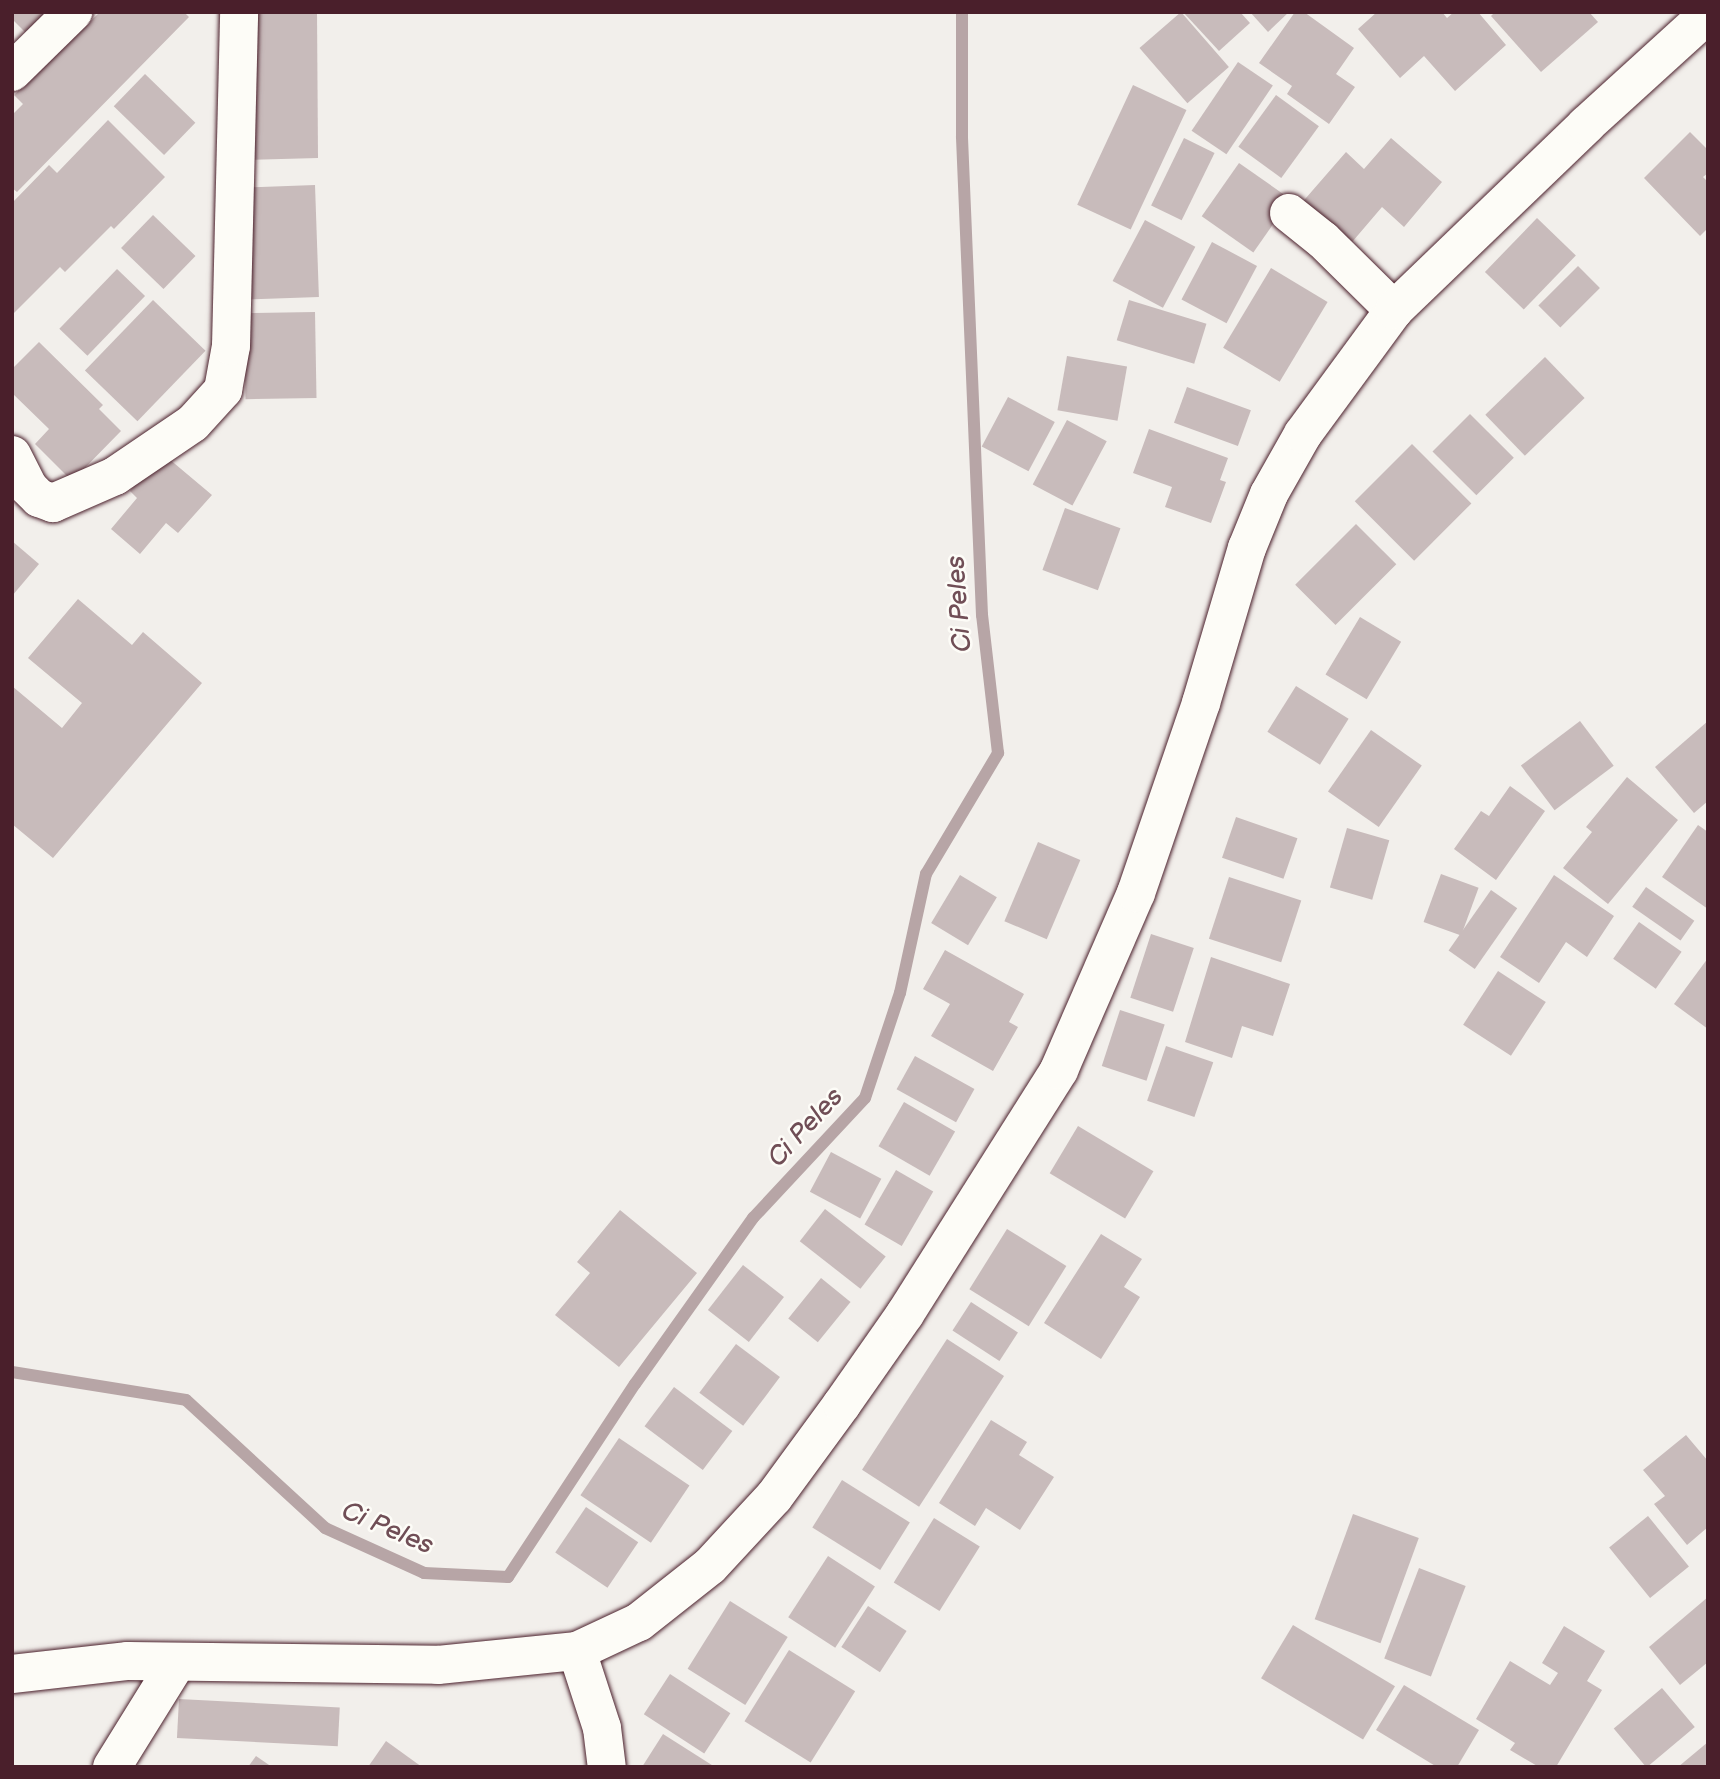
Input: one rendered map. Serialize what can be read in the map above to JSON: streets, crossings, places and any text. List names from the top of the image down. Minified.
{"water":["Ci Peles"]}
